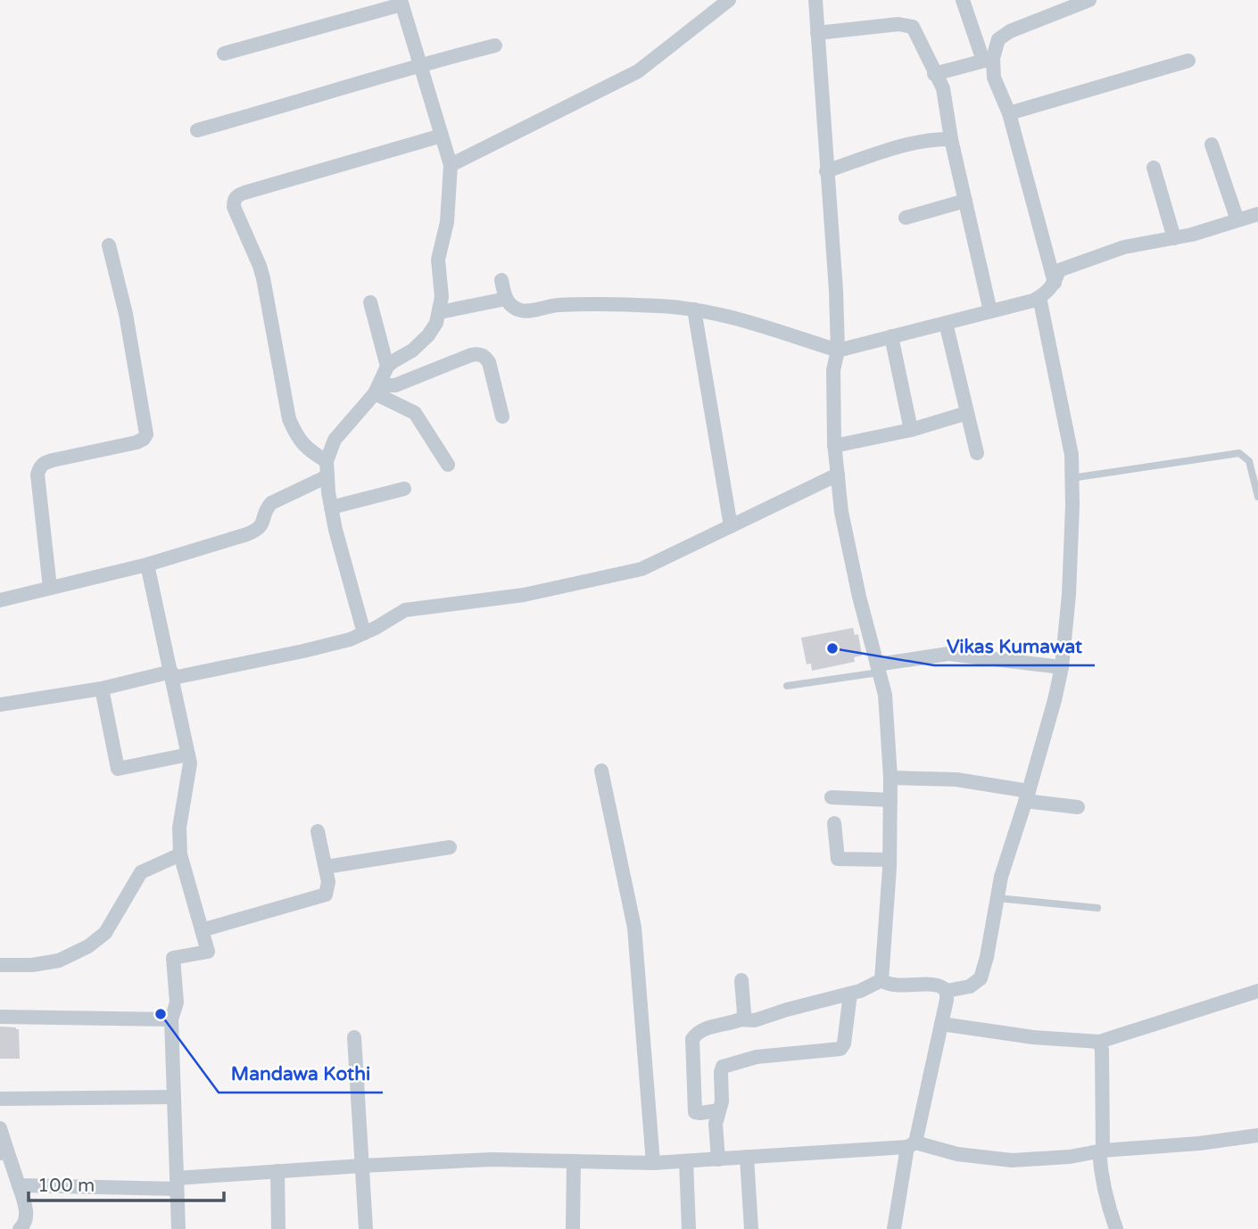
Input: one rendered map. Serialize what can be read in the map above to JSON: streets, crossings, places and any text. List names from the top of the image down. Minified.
{"places":["Vikas Kumawat","Mandawa Kothi"],"scale_bar":"100 m"}
